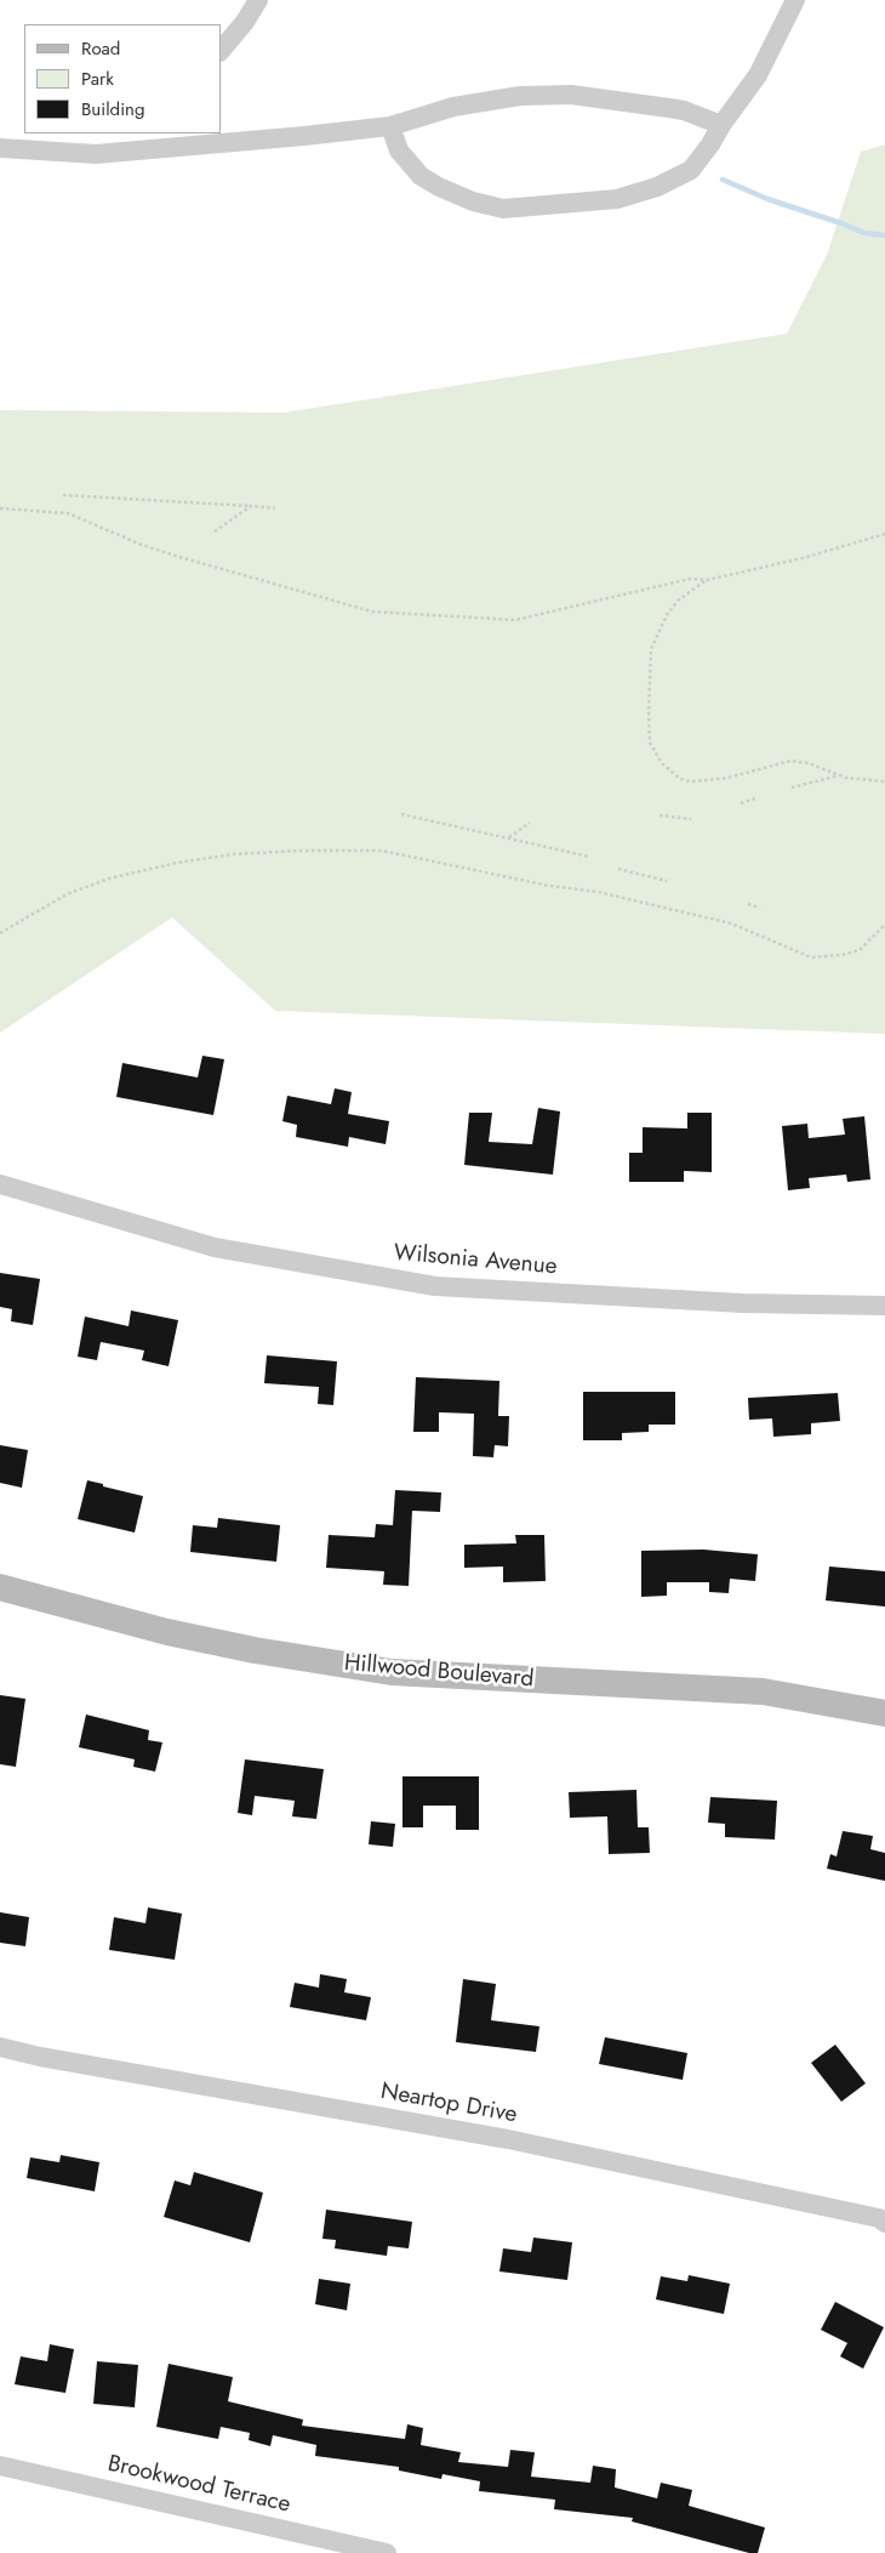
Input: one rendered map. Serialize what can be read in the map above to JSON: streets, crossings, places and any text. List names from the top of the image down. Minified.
{"streets":{"street":["Wilsonia Avenue","Hillwood Boulevard","Neartop Drive","Brookwood Terrace"]},"legend":["Road","Park","Building"]}
